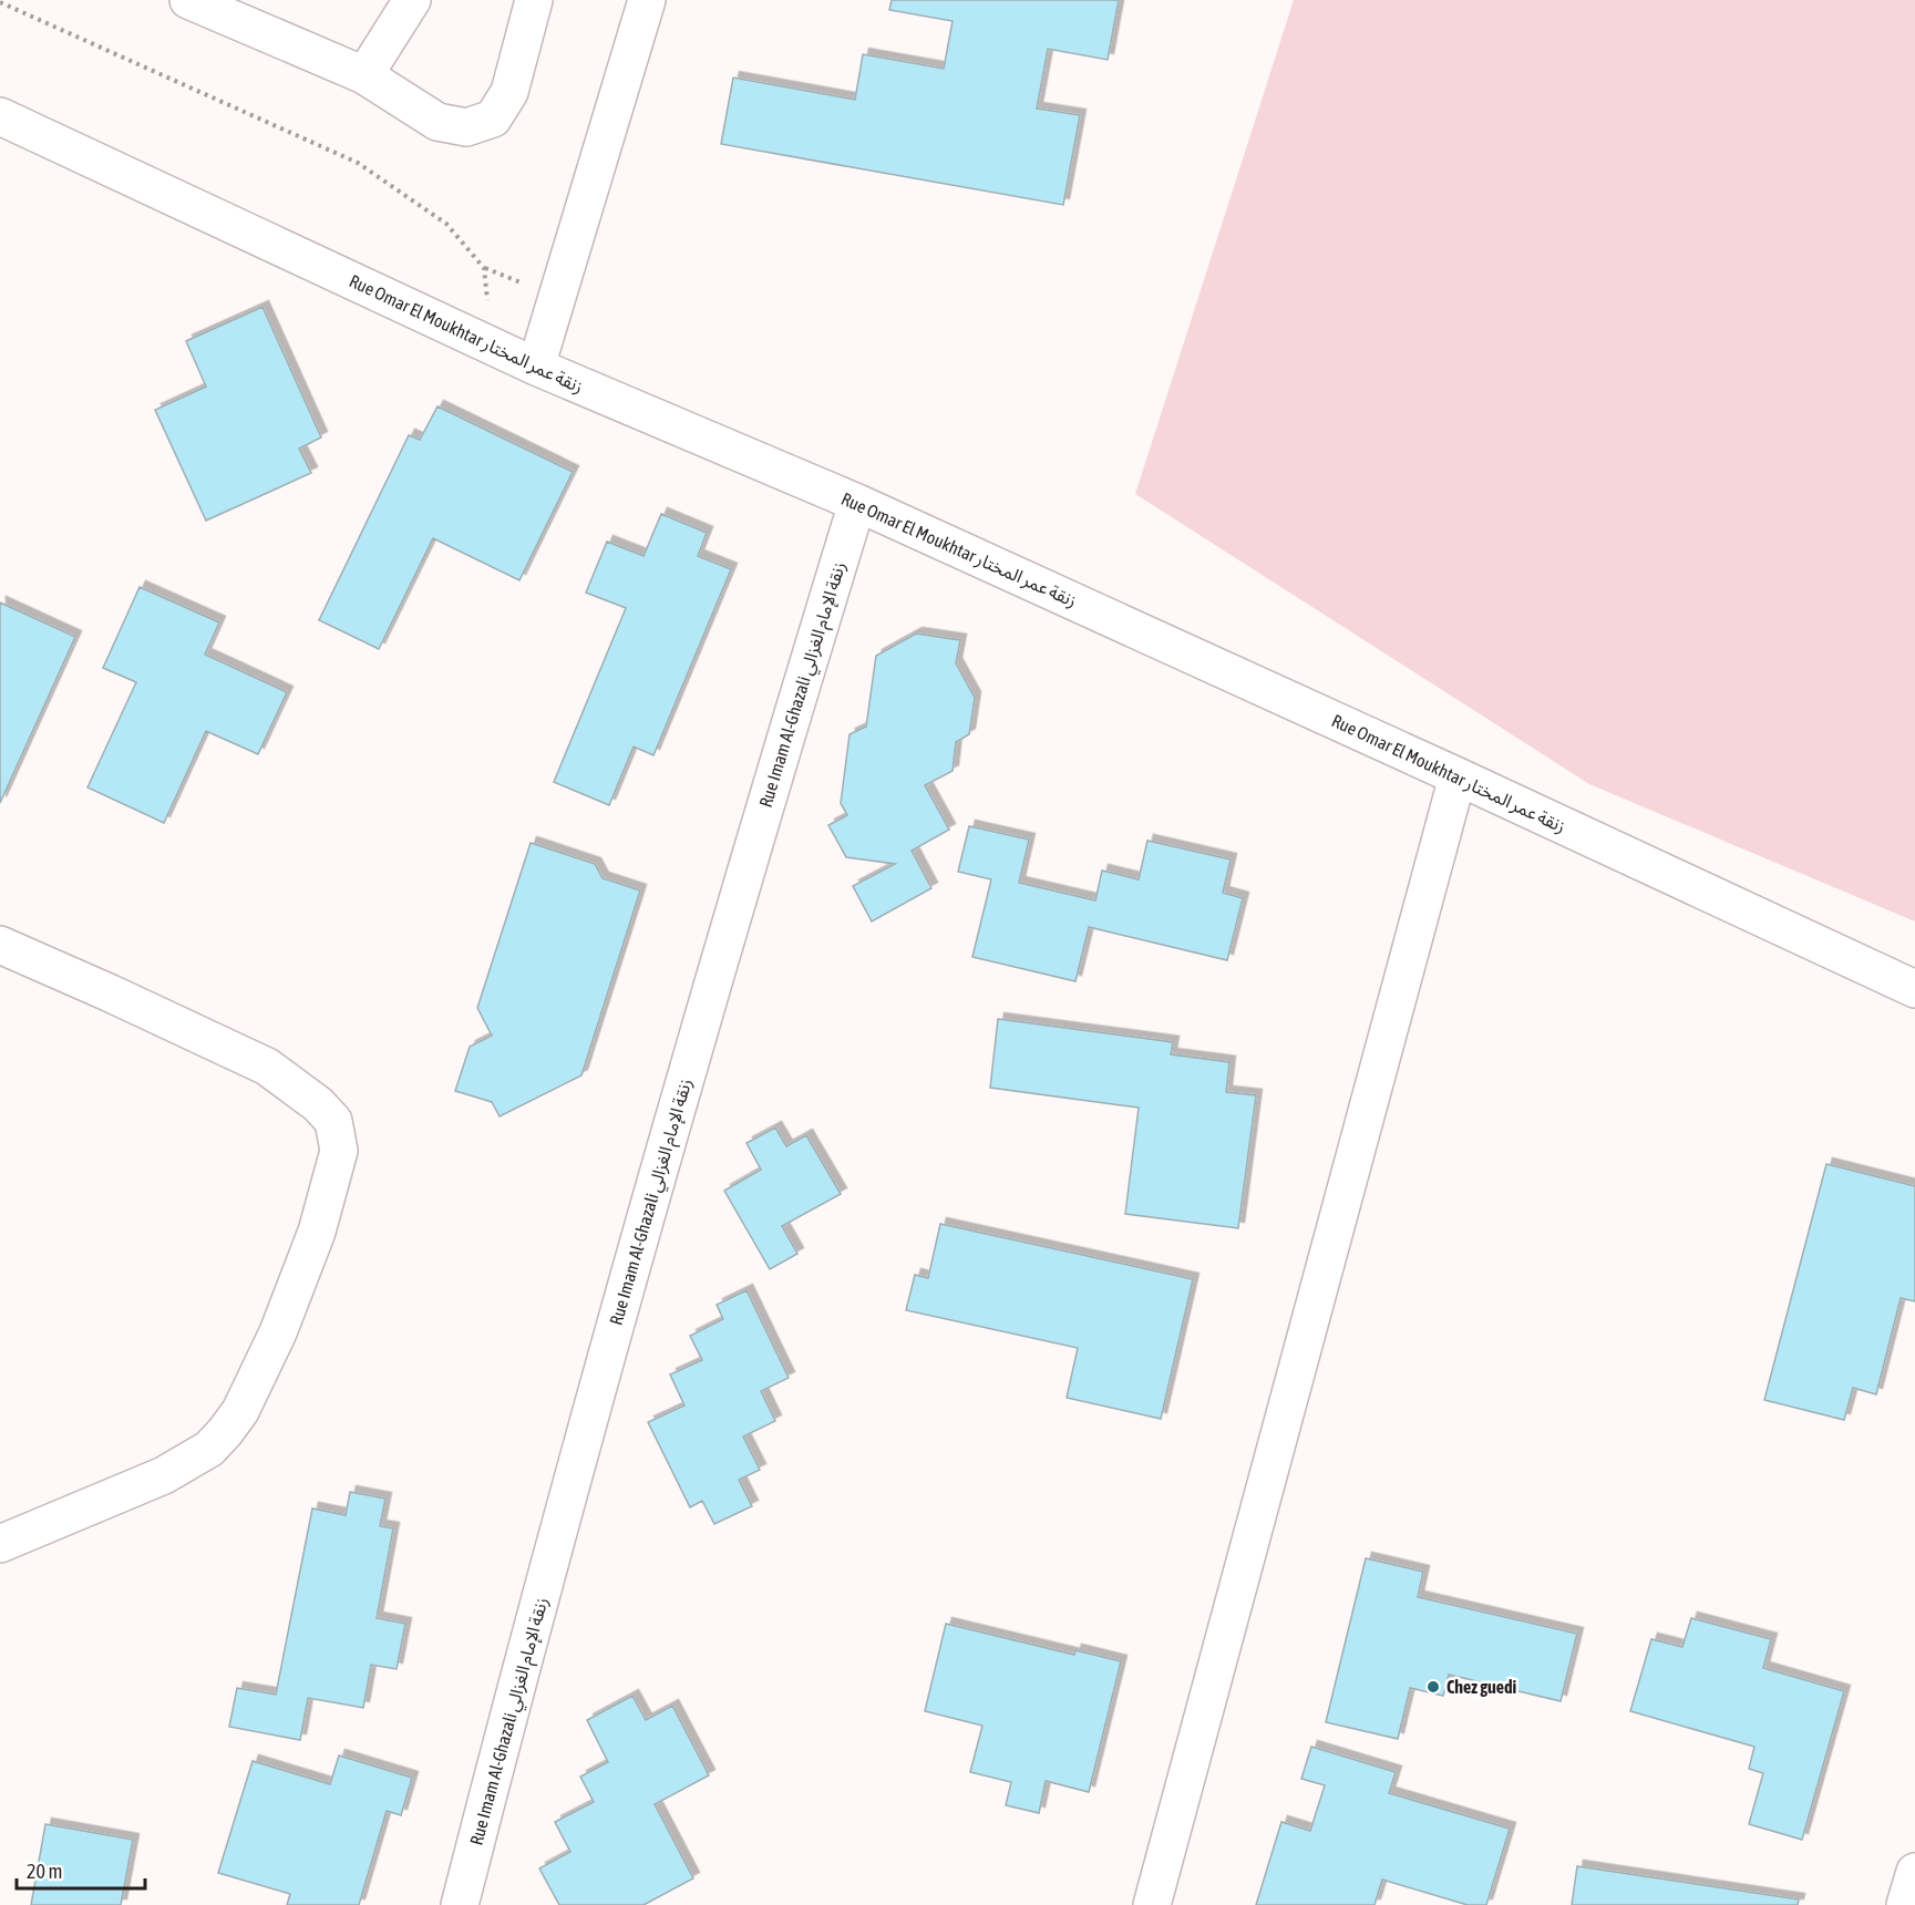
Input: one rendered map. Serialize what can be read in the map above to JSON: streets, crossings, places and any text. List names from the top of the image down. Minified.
{"streets":{"street":["Rue Omar El Moukhtar زنقة عمر المختار","Rue Imam Al-Ghazali زنقة الإمام الغزالي"]},"crossings":[["Rue Omar El Moukhtar زنقة عمر المختار","Rue Imam Al-Ghazali زنقة الإمام الغزالي"]],"places":["Chez guedi"],"scale_bar":"20 m"}
